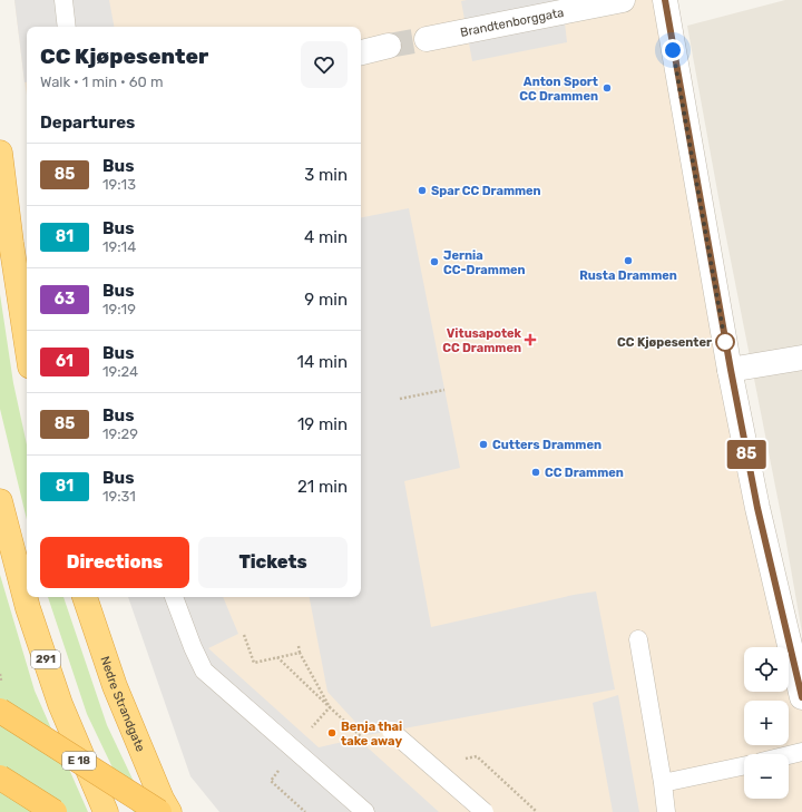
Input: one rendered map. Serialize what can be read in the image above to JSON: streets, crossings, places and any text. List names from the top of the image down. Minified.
{"streets":{"highway":["291","Nedre Strandgate","E 18"],"street":["Brandtenborggata"]},"places":{"other":["Anton Sport CC Drammen","Spar CC Drammen","Rusta Drammen","Jernia CC-Drammen","CC Kjøpesenter","Cutters Drammen","CC Drammen","Benja thai take away"],"health":["Vitusapotek CC Drammen"]},"lines":["bus line 85"],"page":{"on_map":"85","heading":[["CC Kjøpesenter","Walk · 1 min · 60 m"],"Departures"],"list":[{"mark":"85","name":"Bus","note":"19:13","value":"3 min"},{"mark":"81","name":"Bus","note":"19:14","value":"4 min"},{"mark":"63","name":"Bus","note":"19:19","value":"9 min"},{"mark":"61","name":"Bus","note":"19:24","value":"14 min"},{"mark":"85","name":"Bus","note":"19:29","value":"19 min"},{"mark":"81","name":"Bus","note":"19:31","value":"21 min"}],"buttons":["Directions","Tickets"],"map_buttons":["+","−"]}}
